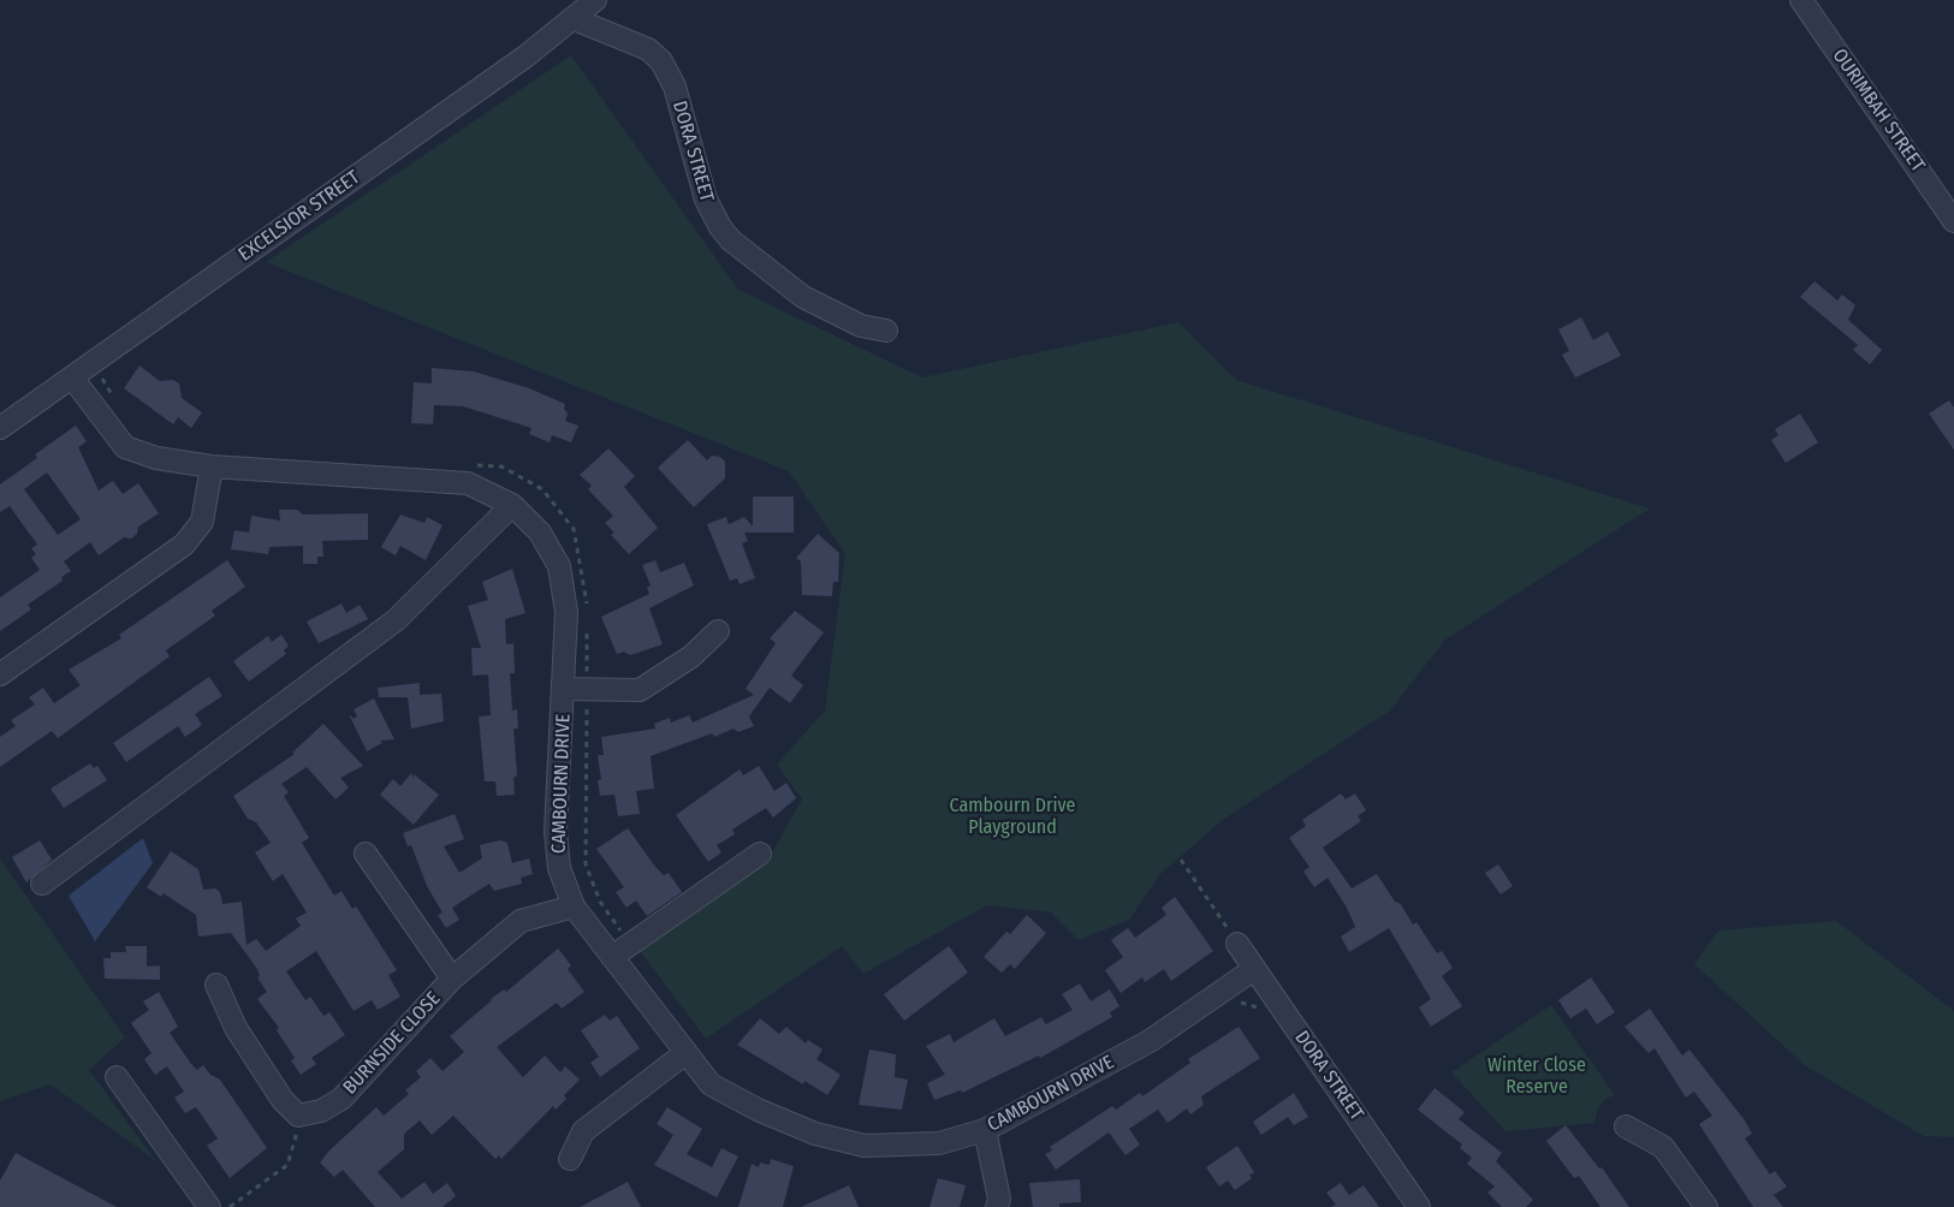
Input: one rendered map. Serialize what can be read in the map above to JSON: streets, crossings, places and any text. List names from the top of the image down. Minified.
{"streets":{"street":["OURIMBAH STREET","DORA STREET","EXCELSIOR STREET","CAMBOURN DRIVE","BURNSIDE CLOSE"]},"crossings":[["DORA STREET","EXCELSIOR STREET"],["DORA STREET","CAMBOURN DRIVE"],["EXCELSIOR STREET","CAMBOURN DRIVE"],["CAMBOURN DRIVE","BURNSIDE CLOSE"]],"parks":["Cambourn Drive Playground","Winter Close Reserve"]}
